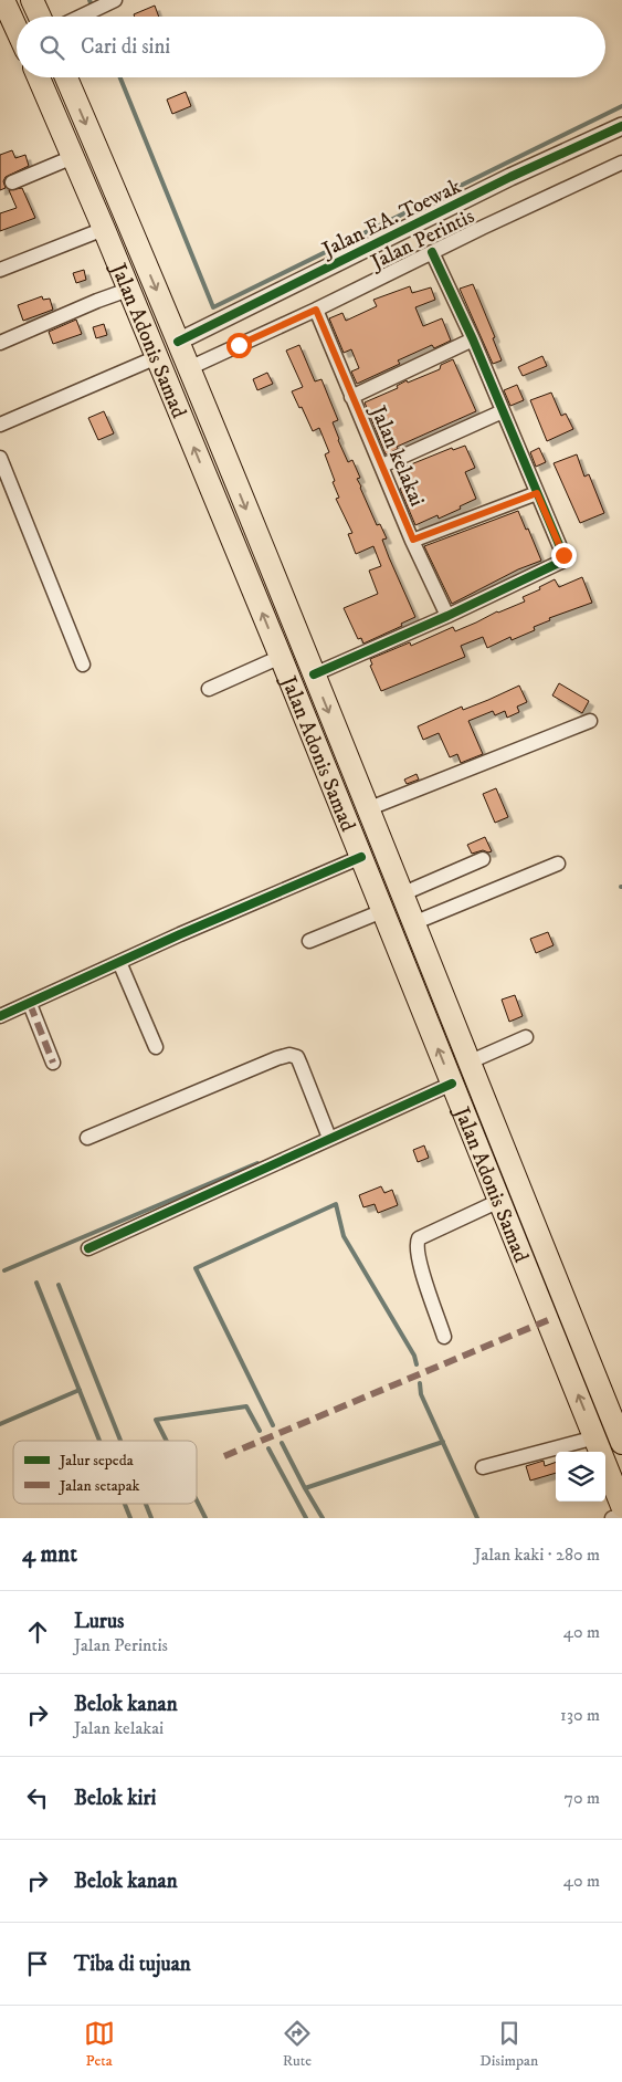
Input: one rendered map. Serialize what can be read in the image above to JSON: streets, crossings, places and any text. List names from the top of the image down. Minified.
{"streets":{"highway":["Jalan Adonis Samad"],"street":["Jalan EA. Toewak","Jalan Perintis","Jalan kelakai"]},"crossings":[["Jalan Perintis","Jalan kelakai"]],"legend":["Jalur sepeda","Jalan setapak"],"page":{"search":"Cari di sini","heading":["4 mnt","Jalan kaki · 280 m"],"list":[["Lurus","Jalan Perintis","40 m"],["Belok kanan","Jalan kelakai","130 m"],["Belok kiri","70 m"],["Belok kanan","40 m"],"Tiba di tujuan"],"nav":["Peta","Rute","Disimpan"]}}
